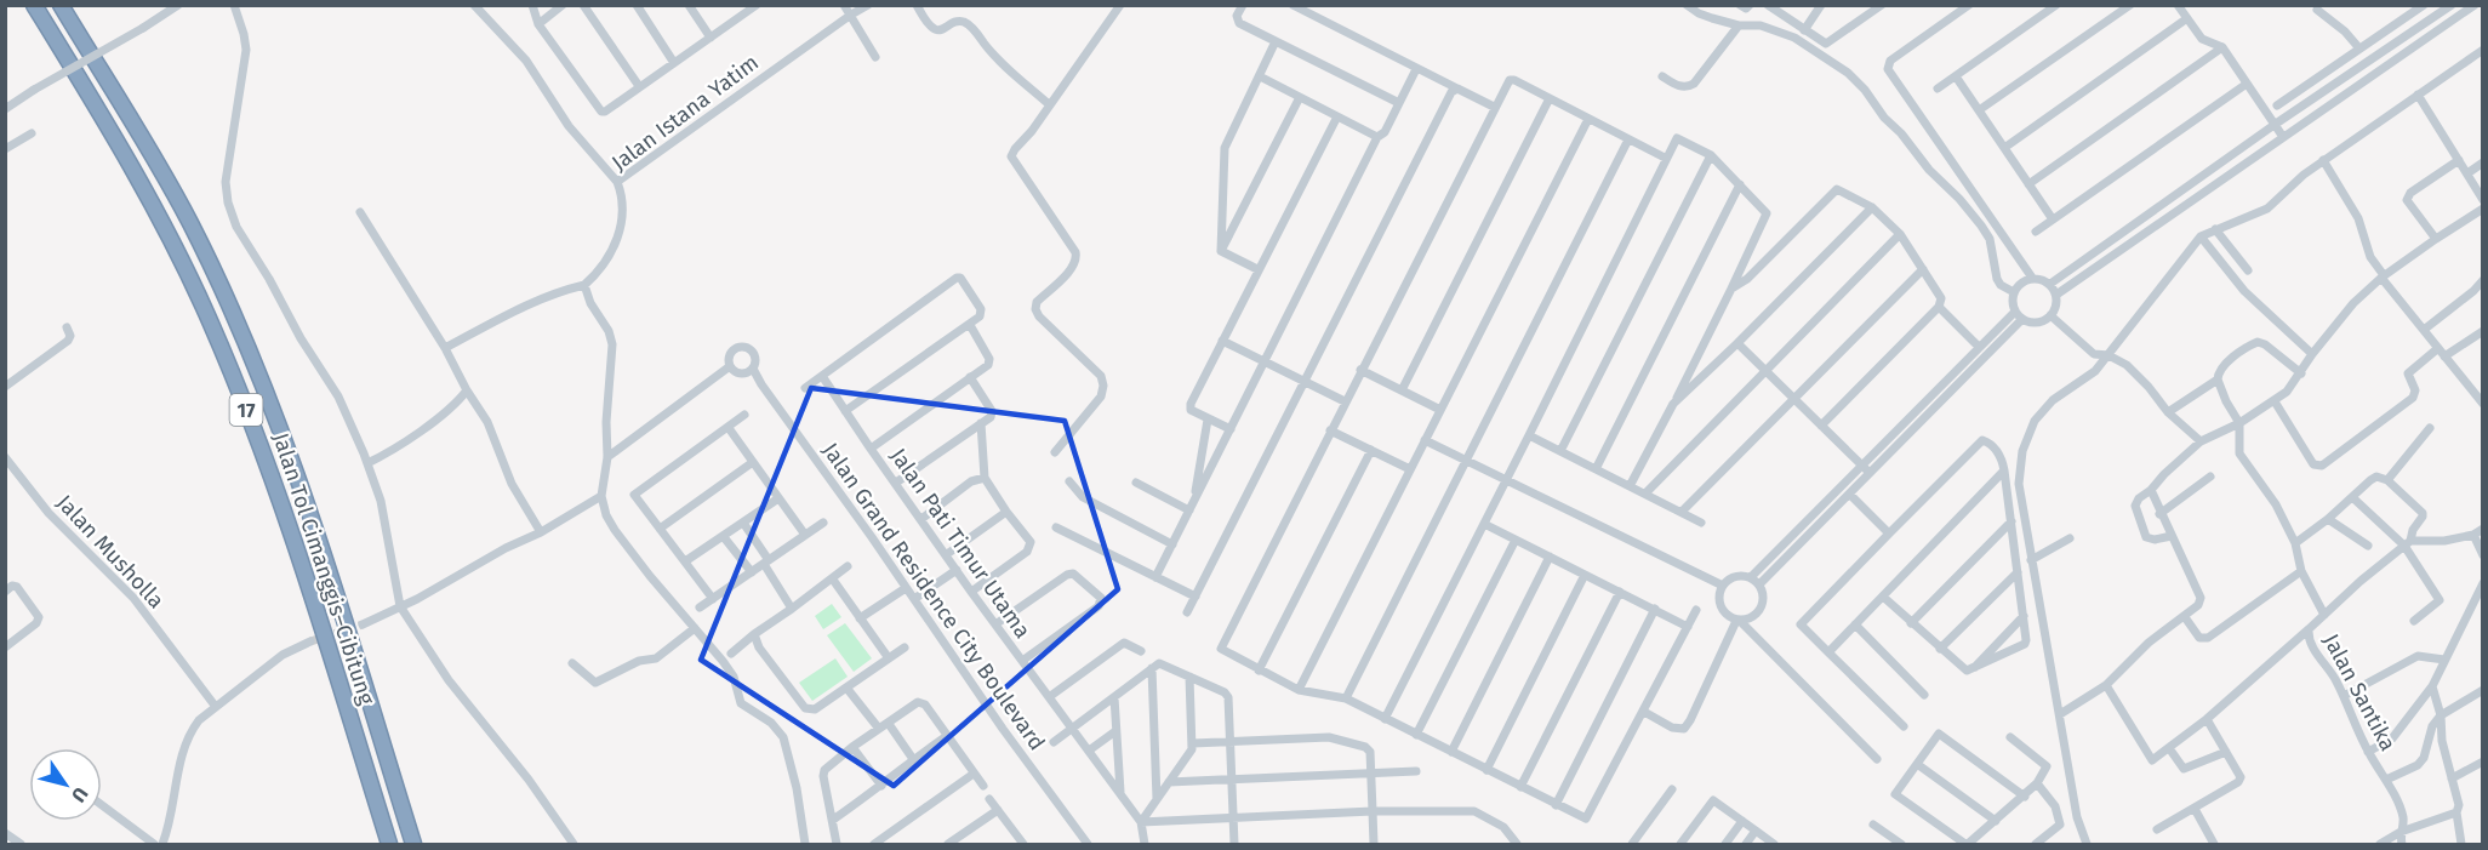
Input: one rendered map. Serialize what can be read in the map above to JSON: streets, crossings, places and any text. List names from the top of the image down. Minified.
{"streets":{"highway":["17","Jalan Tol Cimanggis–Cibitung"],"street":["Jalan Istana Yatim","Jalan Pati Timur Utama","Jalan Musholla","Jalan Grand Residence City Boulevard","Jalan Santika"]},"north":"bottom right"}
